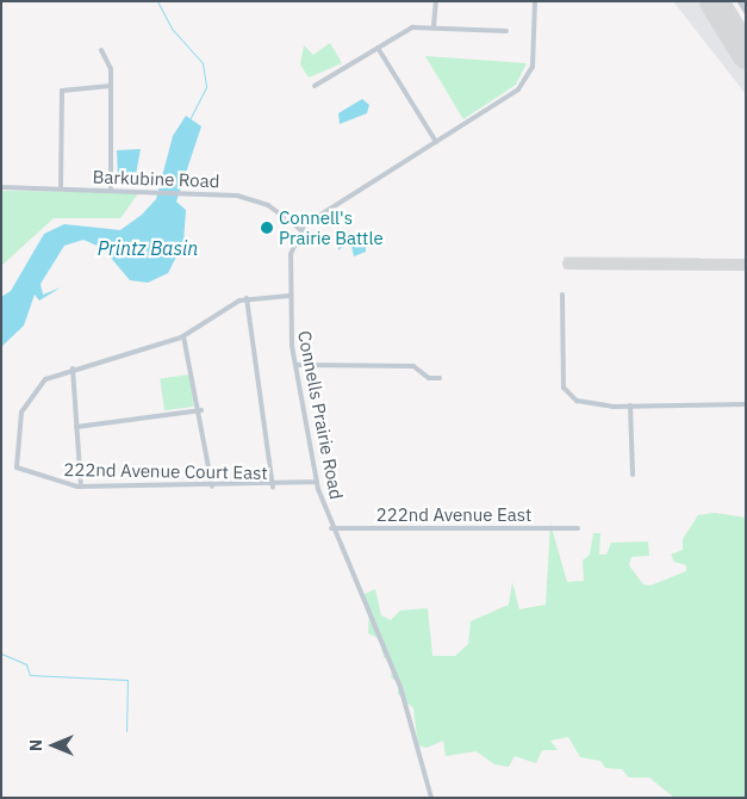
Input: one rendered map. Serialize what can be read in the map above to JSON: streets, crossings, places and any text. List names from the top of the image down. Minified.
{"streets":{"street":["Barkubine Road","Connells Prairie Road","222nd Avenue Court East","222nd Avenue East"]},"crossings":[["Barkubine Road","Connells Prairie Road"],["Connells Prairie Road","222nd Avenue Court East"],["Connells Prairie Road","222nd Avenue East"]],"water":["Printz Basin"],"places":["Connell's Prairie Battle"],"north":"left"}
